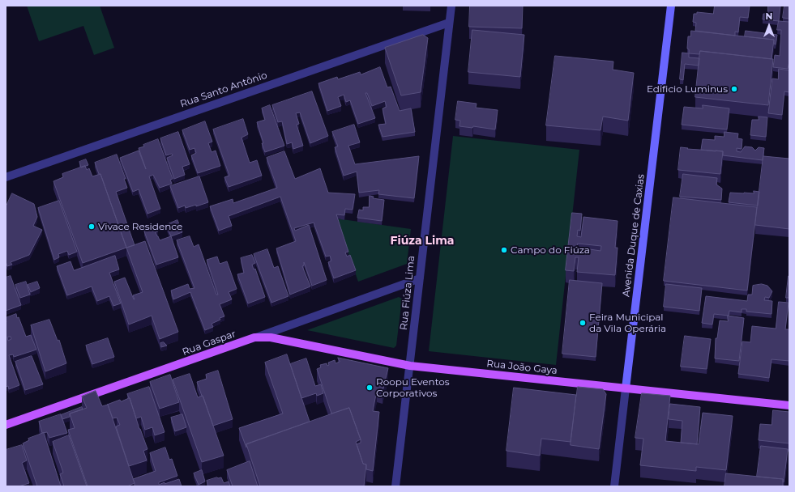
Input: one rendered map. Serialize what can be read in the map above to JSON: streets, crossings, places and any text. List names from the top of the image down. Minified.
{"streets":{"main road":["Rua Gaspar","Rua João Gaya"],"street":["Rua Santo Antônio","Avenida Duque de Caxias","Rua Fiúza Lima"]},"crossings":[["Rua Santo Antônio","Rua Fiúza Lima"],["Avenida Duque de Caxias","Rua João Gaya"],["Rua Fiúza Lima","Rua Gaspar"],["Rua Fiúza Lima","Rua João Gaya"],["Rua Gaspar","Rua João Gaya"]],"districts":["Fiúza Lima"],"places":["Edificio Luminus","Vivace Residence","Campo do Fiúza","Feira Municipal da Vila Operária","Roopu Eventos Corporativos"],"north":"top"}
